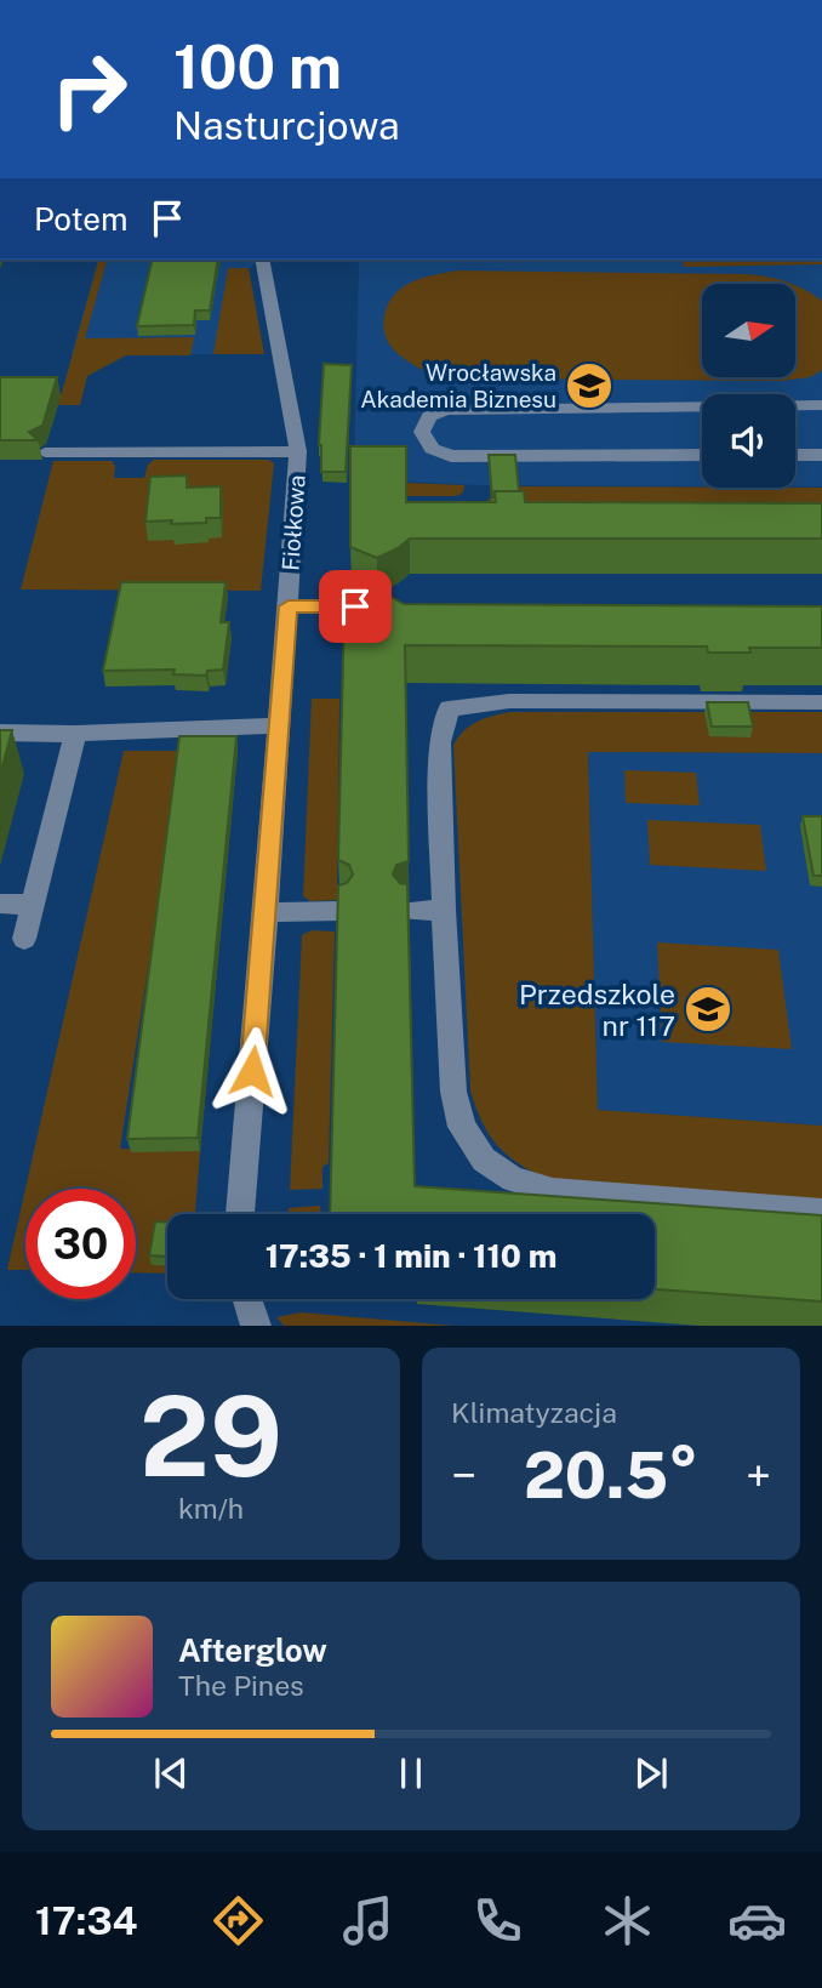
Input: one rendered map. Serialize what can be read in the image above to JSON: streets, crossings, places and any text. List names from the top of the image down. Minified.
{"streets":{"street":["Fiołkowa"]},"places":{"school or university":["Wrocławska Akademia Biznesu","Przedszkole nr 117"]},"north":"right","page":{"turn":["100 m","Nasturcjowa"],"then":"Potem","limit":"30","trip":"17:35 · 1 min · 110 m","tile":[["29","km/h"],"Klimatyzacja"],"heat":["−","20.5°","+"],"song":["Afterglow","The Pines"],"tabs":"17:34"}}
